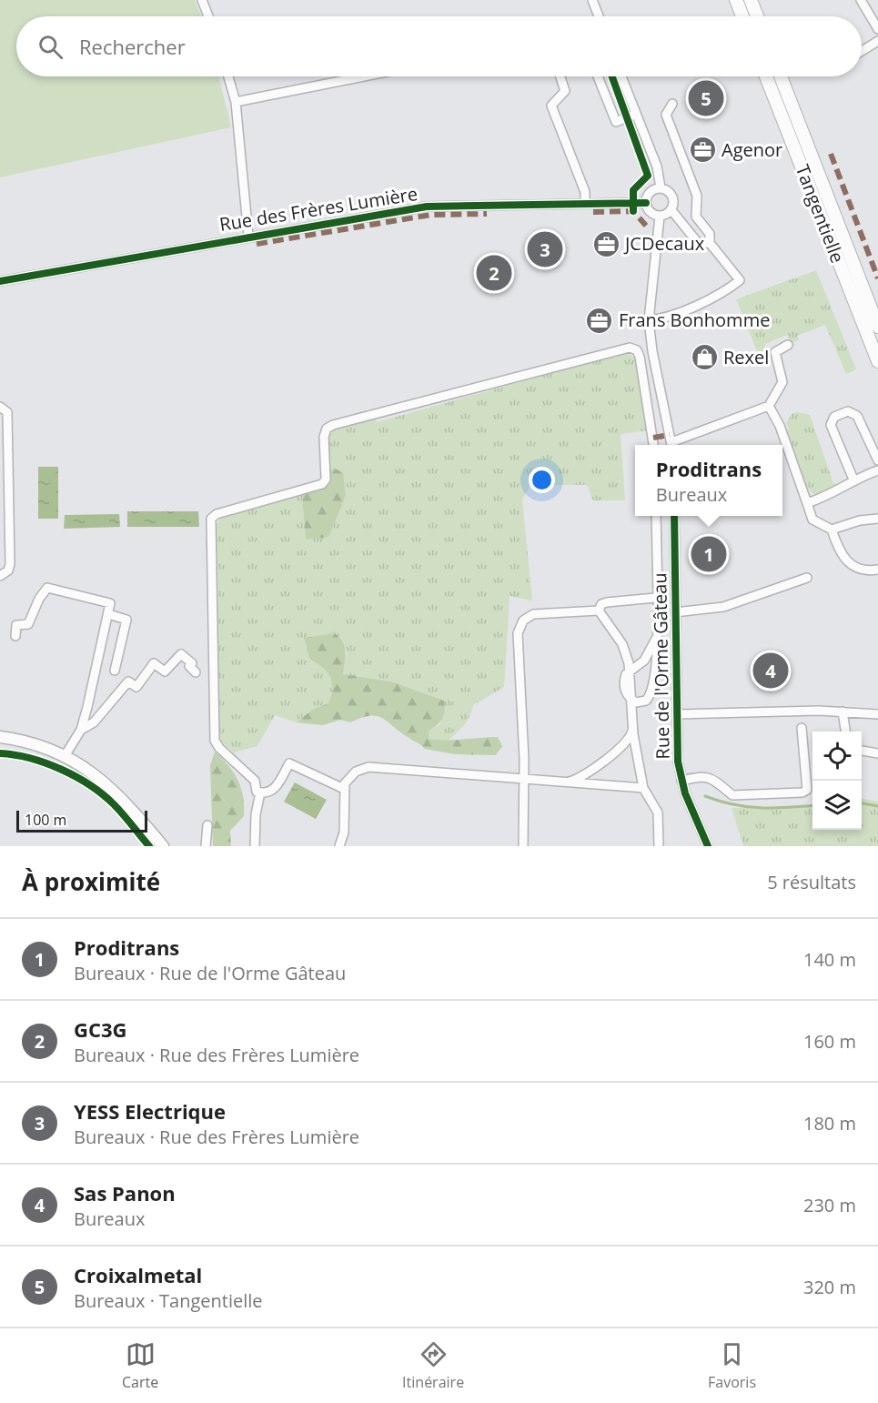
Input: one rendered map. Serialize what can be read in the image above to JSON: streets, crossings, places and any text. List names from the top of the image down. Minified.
{"streets":{"highway":["Tangentielle"],"street":["Rue des Frères Lumière","Rue de l'Orme Gâteau"]},"places":{"office":["Agenor","JCDecaux","Frans Bonhomme"],"shop":["Rexel"]},"scale_bar":"100 m","page":{"search":"Rechercher","pins":["5","3","2","1","4"],"popup":["Proditrans","Bureaux"],"scale":"100 m","heading":["À proximité","5 résultats"],"list":[{"mark":"1","name":"Proditrans","note":"Bureaux · Rue de l'Orme Gâteau","value":"140 m"},{"mark":"2","name":"GC3G","note":"Bureaux · Rue des Frères Lumière","value":"160 m"},{"mark":"3","name":"YESS Electrique","note":"Bureaux · Rue des Frères Lumière","value":"180 m"},{"mark":"4","name":"Sas Panon","note":"Bureaux","value":"230 m"},{"mark":"5","name":"Croixalmetal","note":"Bureaux · Tangentielle","value":"320 m"}],"nav":["Carte","Itinéraire","Favoris"]}}
